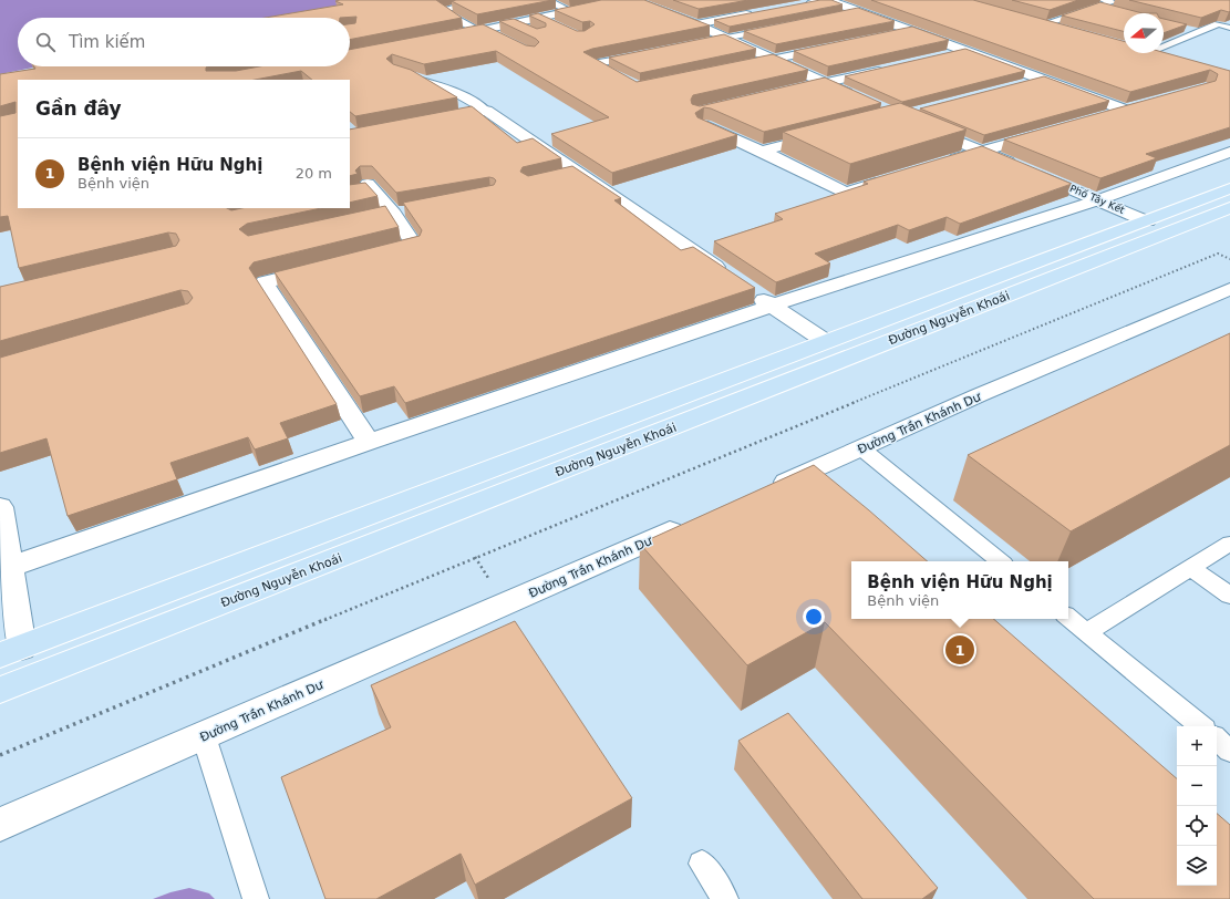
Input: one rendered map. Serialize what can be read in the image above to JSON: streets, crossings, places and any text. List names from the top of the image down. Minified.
{"streets":{"main road":["Đường Nguyễn Khoái"],"street":["Phố Tây Kết","Đường Trần Khánh Dư"]},"crossings":[["Phố Tây Kết","Đường Nguyễn Khoái"]],"north":"left","page":{"search":"Tìm kiếm","heading":"Gần đây","list":[{"mark":"1","name":"Bệnh viện Hữu Nghị","note":"Bệnh viện","value":"20 m"}],"popup":["Bệnh viện Hữu Nghị","Bệnh viện"],"pins":"1","map_buttons":["+","−"]}}
